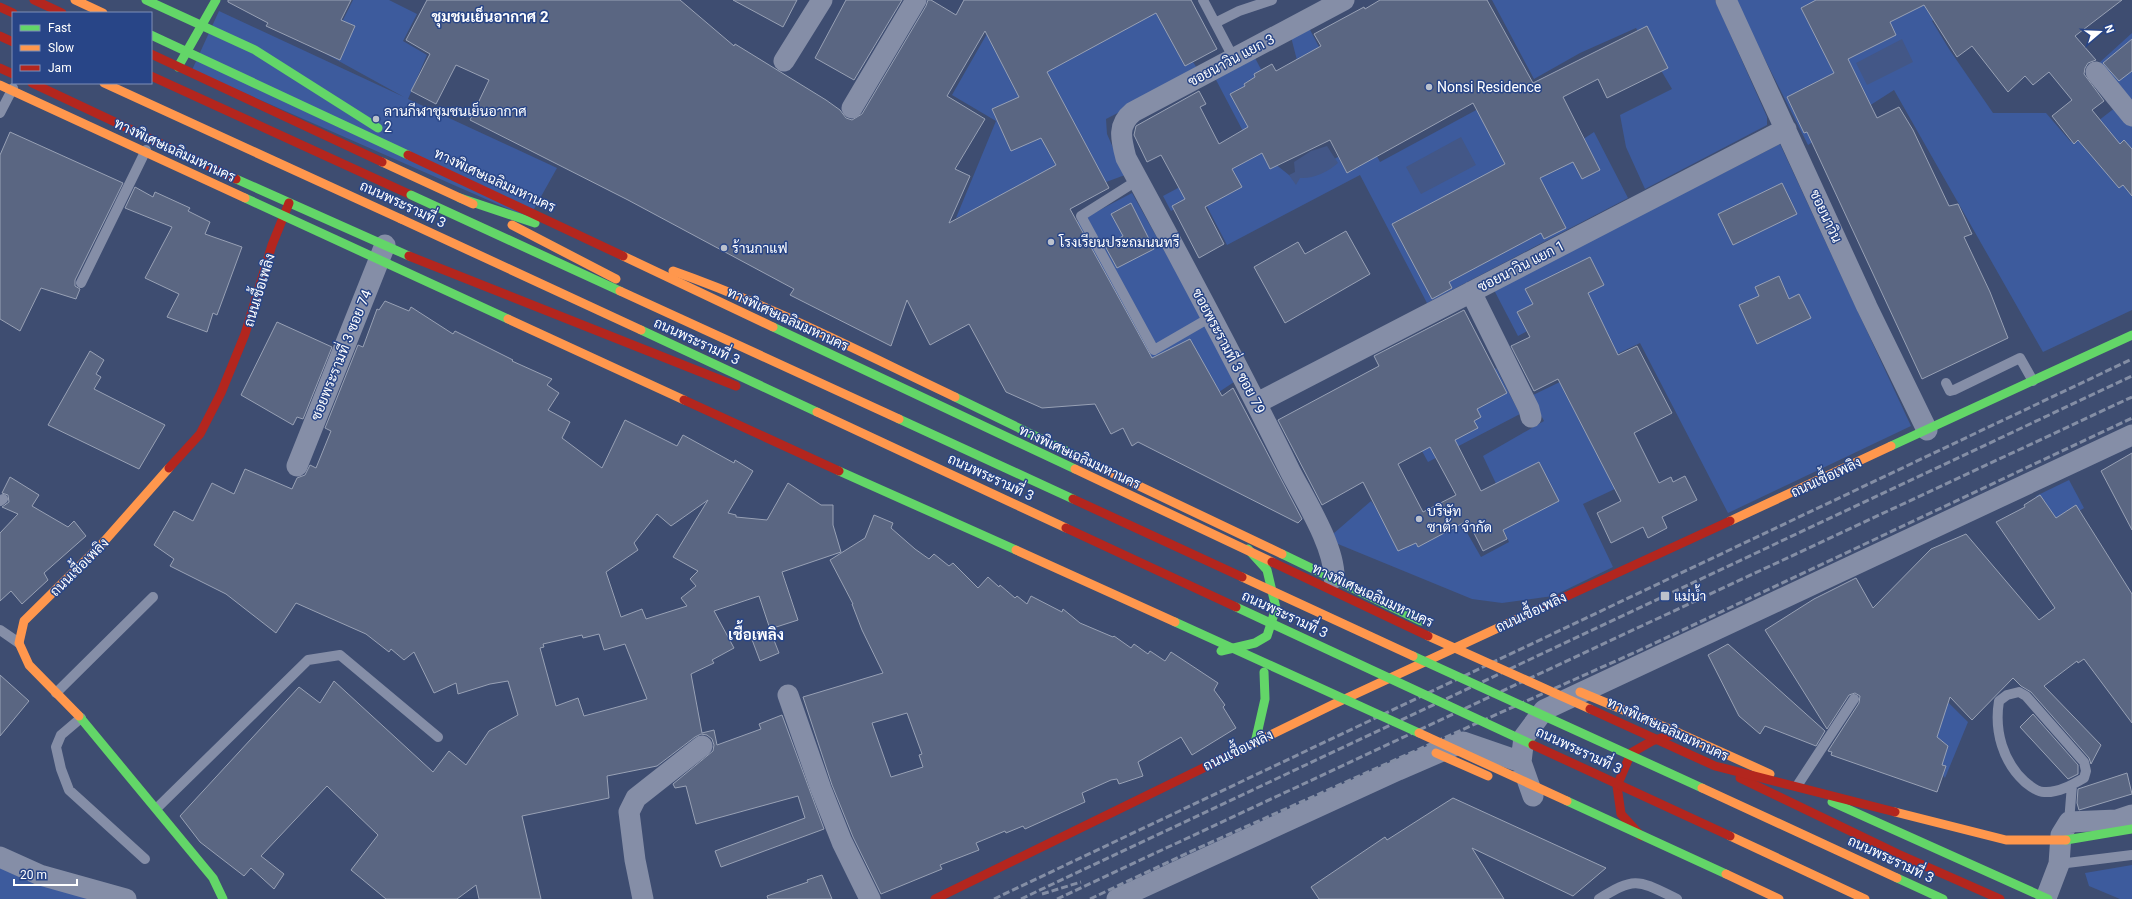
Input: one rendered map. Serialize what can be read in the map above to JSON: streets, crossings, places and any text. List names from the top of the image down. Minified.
{"streets":{"main road":["ทางพิเศษเฉลิมมหานคร","ถนนพระรามที่ 3","ถนนเชื้อเพลิง"],"street":["ซอยนาวิน แยก 3","ซอยนาวิน","ซอยนาวิน แยก 1","ซอยพระรามที่ 3 ซอย 79","ซอยพระรามที่ 3 ซอย 74"]},"crossings":[["ซอยนาวิน แยก 3","ซอยพระรามที่ 3 ซอย 79"],["ถนนพระรามที่ 3","ถนนเชื้อเพลิง"],["ถนนพระรามที่ 3","ซอยพระรามที่ 3 ซอย 79"],["ถนนพระรามที่ 3","ซอยพระรามที่ 3 ซอย 74"],["ซอยนาวิน","ซอยนาวิน แยก 1"],["ซอยนาวิน","ถนนเชื้อเพลิง"],["ซอยนาวิน แยก 1","ซอยพระรามที่ 3 ซอย 79"]],"districts":["ชุมชนเย็นอากาศ 2","เชื้อเพลิง"],"places":{"other":["Nonsi Residence","ลานกีฬาชุมชนเย็นอากาศ 2","โรงเรียนประถมนนทรี","ร้านกาแฟ","บริษัท ซาต้า จำกัด"],"transit":["แม่น้ำ"]},"legend":["Fast","Slow","Jam"],"scale_bar":"20 m","north":"right"}
